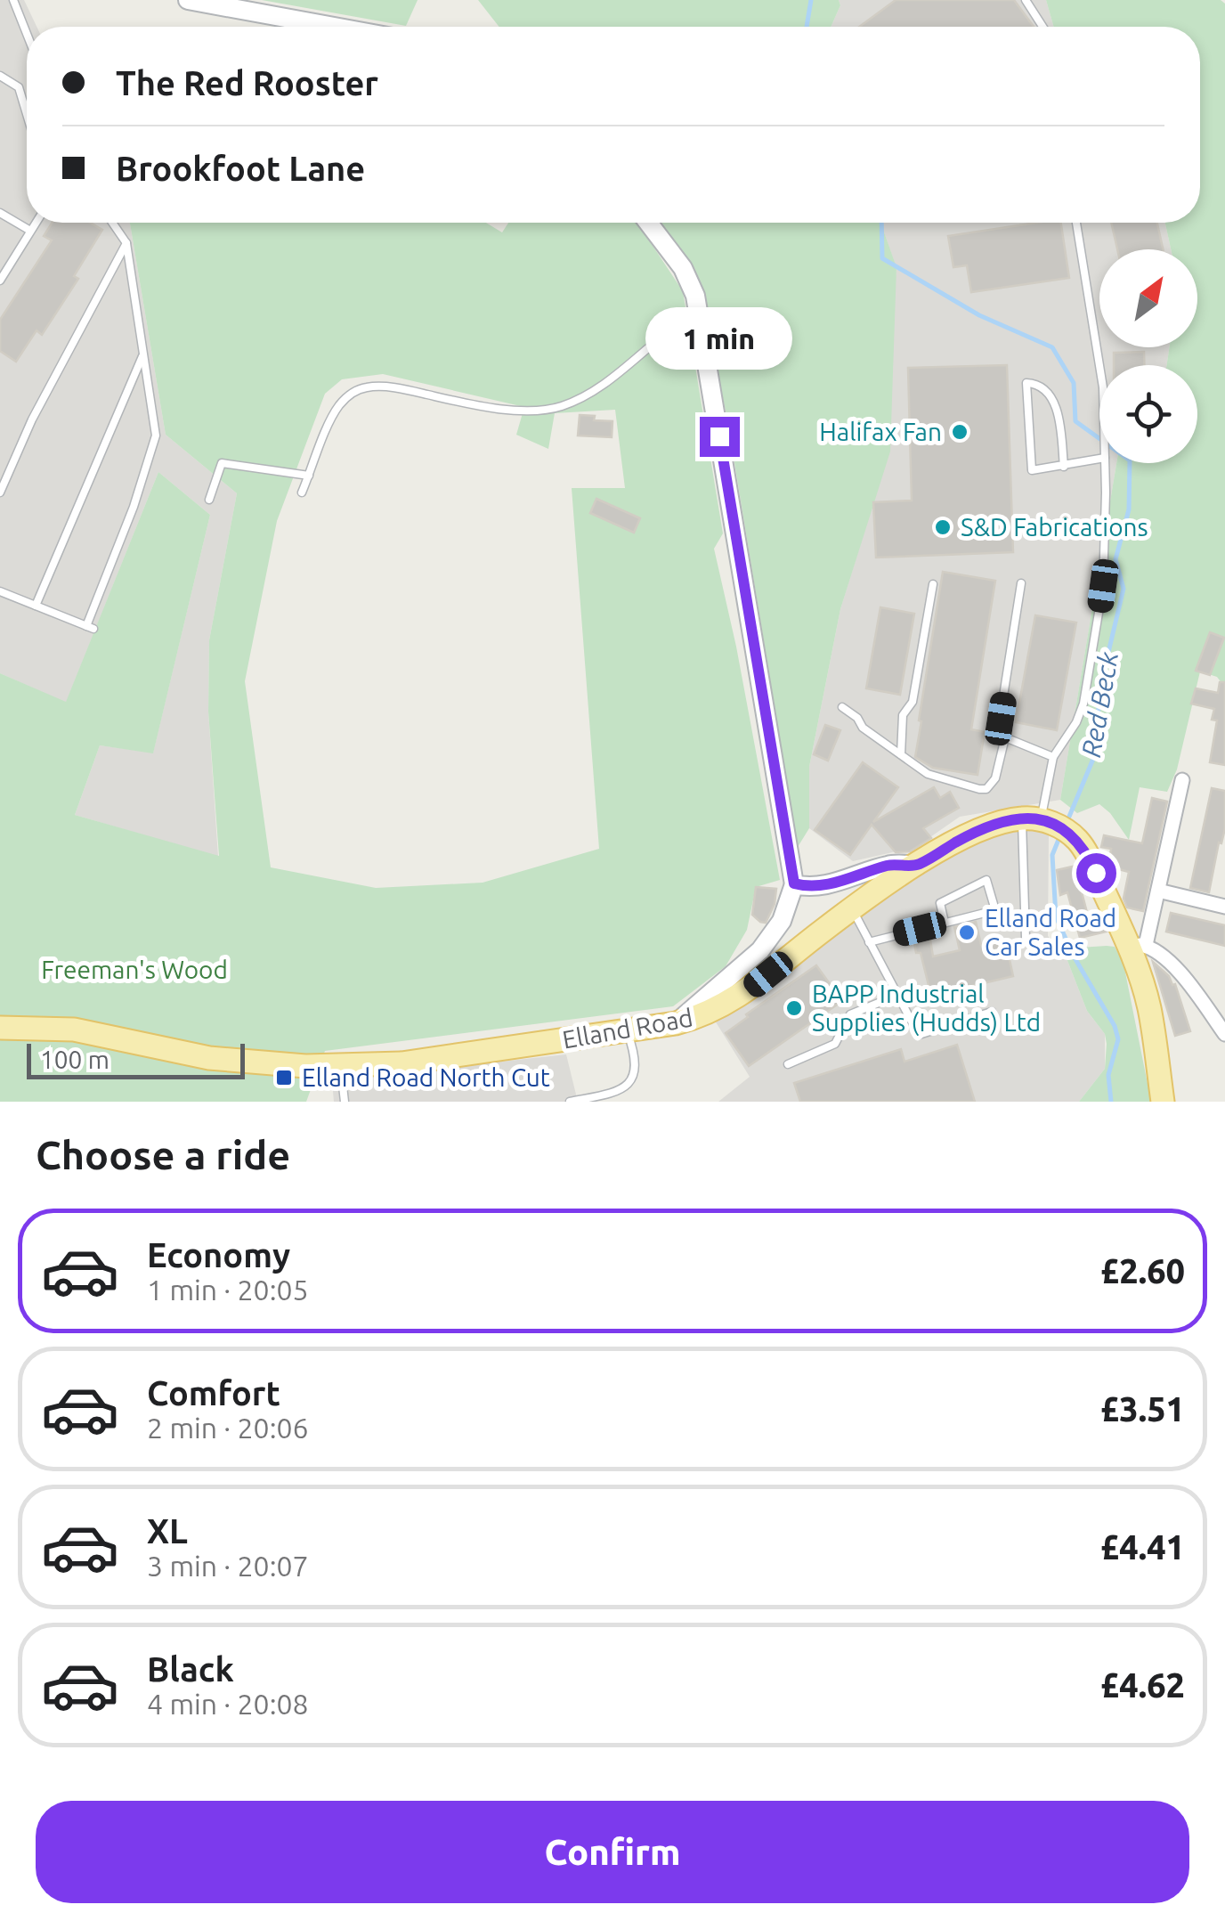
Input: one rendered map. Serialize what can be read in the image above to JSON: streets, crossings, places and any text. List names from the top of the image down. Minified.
{"streets":{"main road":["Elland Road"]},"water":["Red Beck"],"parks":["Freeman's Wood"],"places":{"other":["Halifax Fan","S&D Fabrications","Elland Road Car Sales","BAPP Industrial Supplies (Hudds) Ltd"],"transit":["Elland Road North Cut"]},"scale_bar":"100 m","north":"top right","page":{"banner":["The Red Rooster","Brookfoot Lane"],"bubble":"1 min","scale":"100 m","heading":"Choose a ride","list":[{"name":"Economy","note":"1 min · 20:05","value":"£2.60"},{"name":"Comfort","note":"2 min · 20:06","value":"£3.51"},{"name":"XL","note":"3 min · 20:07","value":"£4.41"},{"name":"Black","note":"4 min · 20:08","value":"£4.62"}],"buttons":"Confirm"}}
